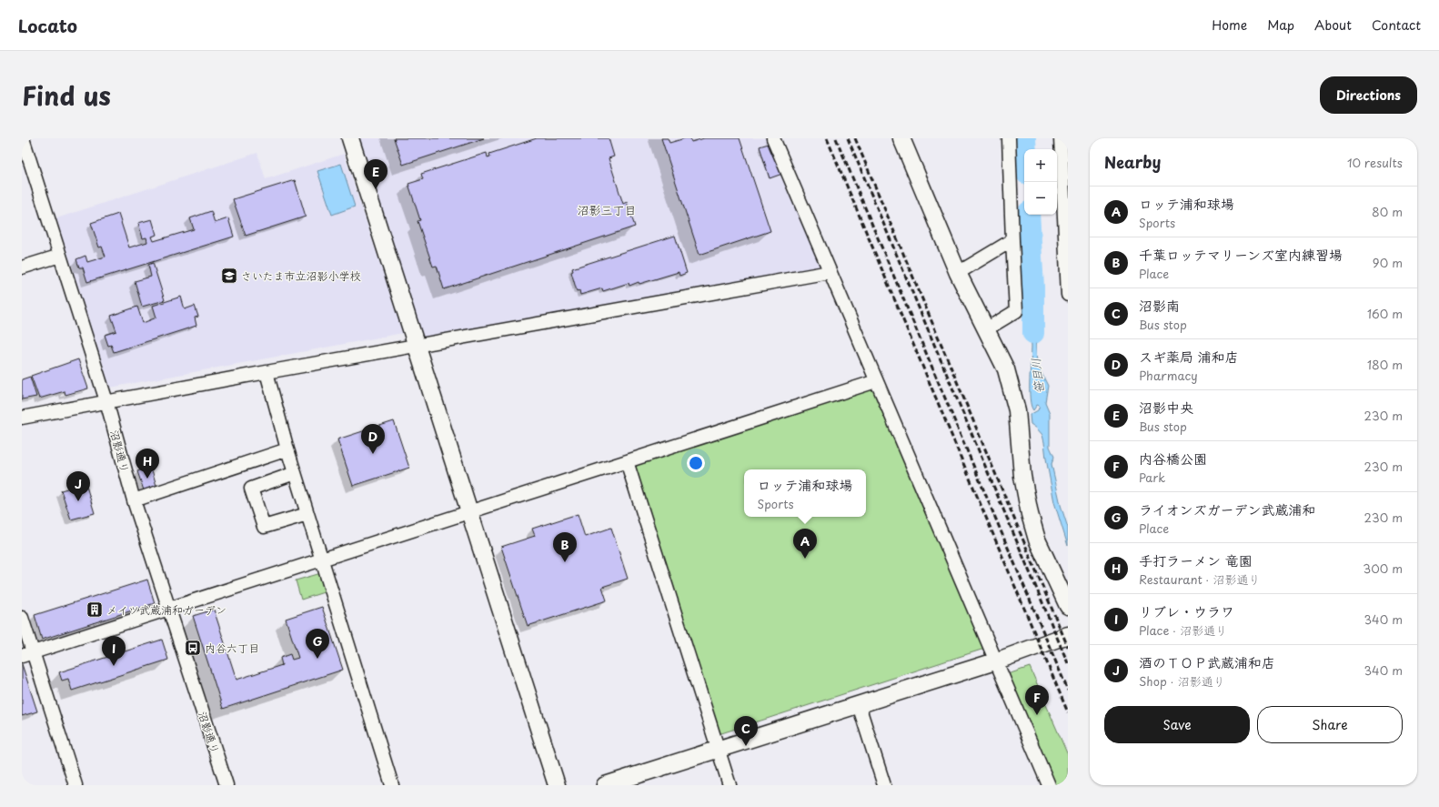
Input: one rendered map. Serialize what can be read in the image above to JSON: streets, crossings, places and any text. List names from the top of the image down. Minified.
{"streets":{"street":["沼影通り"]},"districts":["沼影三丁目"],"water":["笹目川"],"places":{"school or university":["さいたま市立沼影小学校"],"building":["メイツ武蔵浦和ガーデン"],"bus stop":["内谷六丁目"]},"page":{"header":"Locato","nav":["Home","Map","About","Contact"],"title":"Find us","buttons":["Directions",["Save","Share"]],"heading":["Nearby","10 results"],"map_buttons":["+","−"],"pins":["E","D","H","J","A","B","G","I","F","C"],"list":[{"mark":"A","name":"ロッテ浦和球場","note":"Sports","value":"80 m"},{"mark":"B","name":"千葉ロッテマリーンズ室内練習場","note":"Place","value":"90 m"},{"mark":"C","name":"沼影南","note":"Bus stop","value":"160 m"},{"mark":"D","name":"スギ薬局 浦和店","note":"Pharmacy","value":"180 m"},{"mark":"E","name":"沼影中央","note":"Bus stop","value":"230 m"},{"mark":"F","name":"内谷橋公園","note":"Park","value":"230 m"},{"mark":"G","name":"ライオンズガーデン武蔵浦和","note":"Place","value":"230 m"},{"mark":"H","name":"手打ラーメン 竜園","note":"Restaurant · 沼影通り","value":"300 m"},{"mark":"I","name":"リブレ・ウラワ","note":"Place · 沼影通り","value":"340 m"},{"mark":"J","name":"酒のＴＯＰ武蔵浦和店","note":"Shop · 沼影通り","value":"340 m"}],"popup":["ロッテ浦和球場","Sports"]}}
